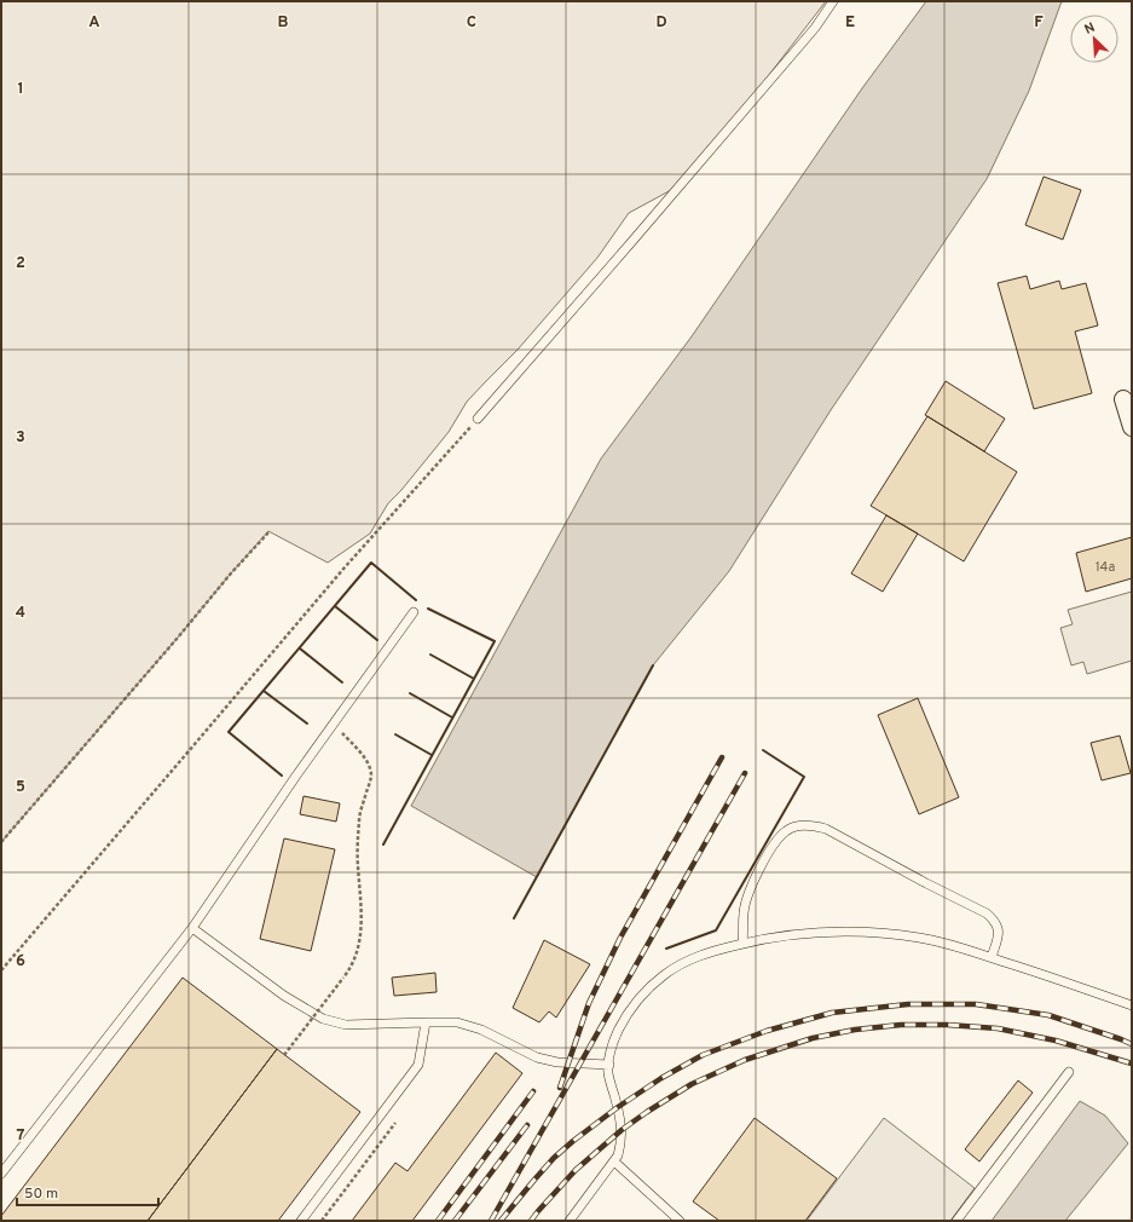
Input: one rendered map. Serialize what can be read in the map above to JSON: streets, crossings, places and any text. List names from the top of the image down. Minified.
{"house_numbers":["14a"],"scale_bar":"50 m","north":"top left","grid":{"columns":["A","B","C","D","E","F"],"rows":["1","2","3","4","5","6","7"]}}
